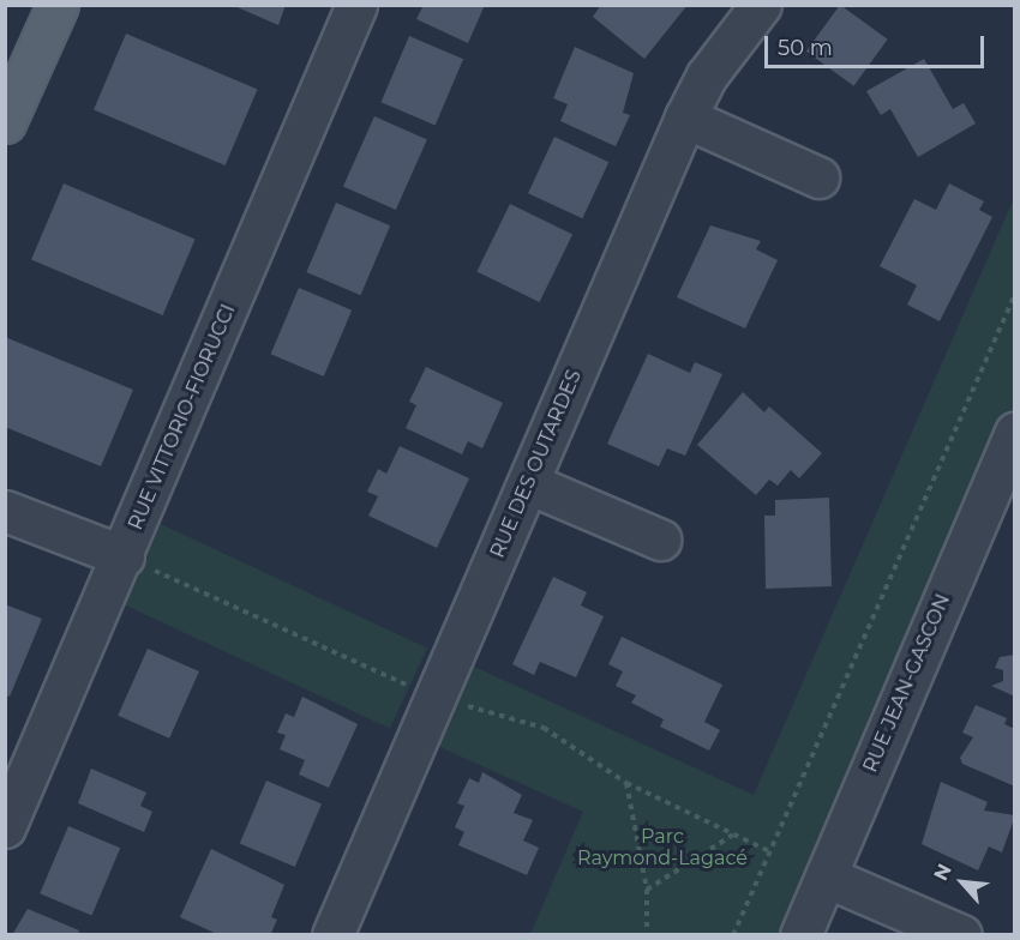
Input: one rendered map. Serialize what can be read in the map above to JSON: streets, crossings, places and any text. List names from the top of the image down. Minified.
{"streets":{"street":["RUE VITTORIO-FIORUCCI","RUE DES OUTARDES","RUE JEAN-GASCON"]},"parks":["Parc Raymond-Lagacé"],"scale_bar":"50 m","north":"top left"}
